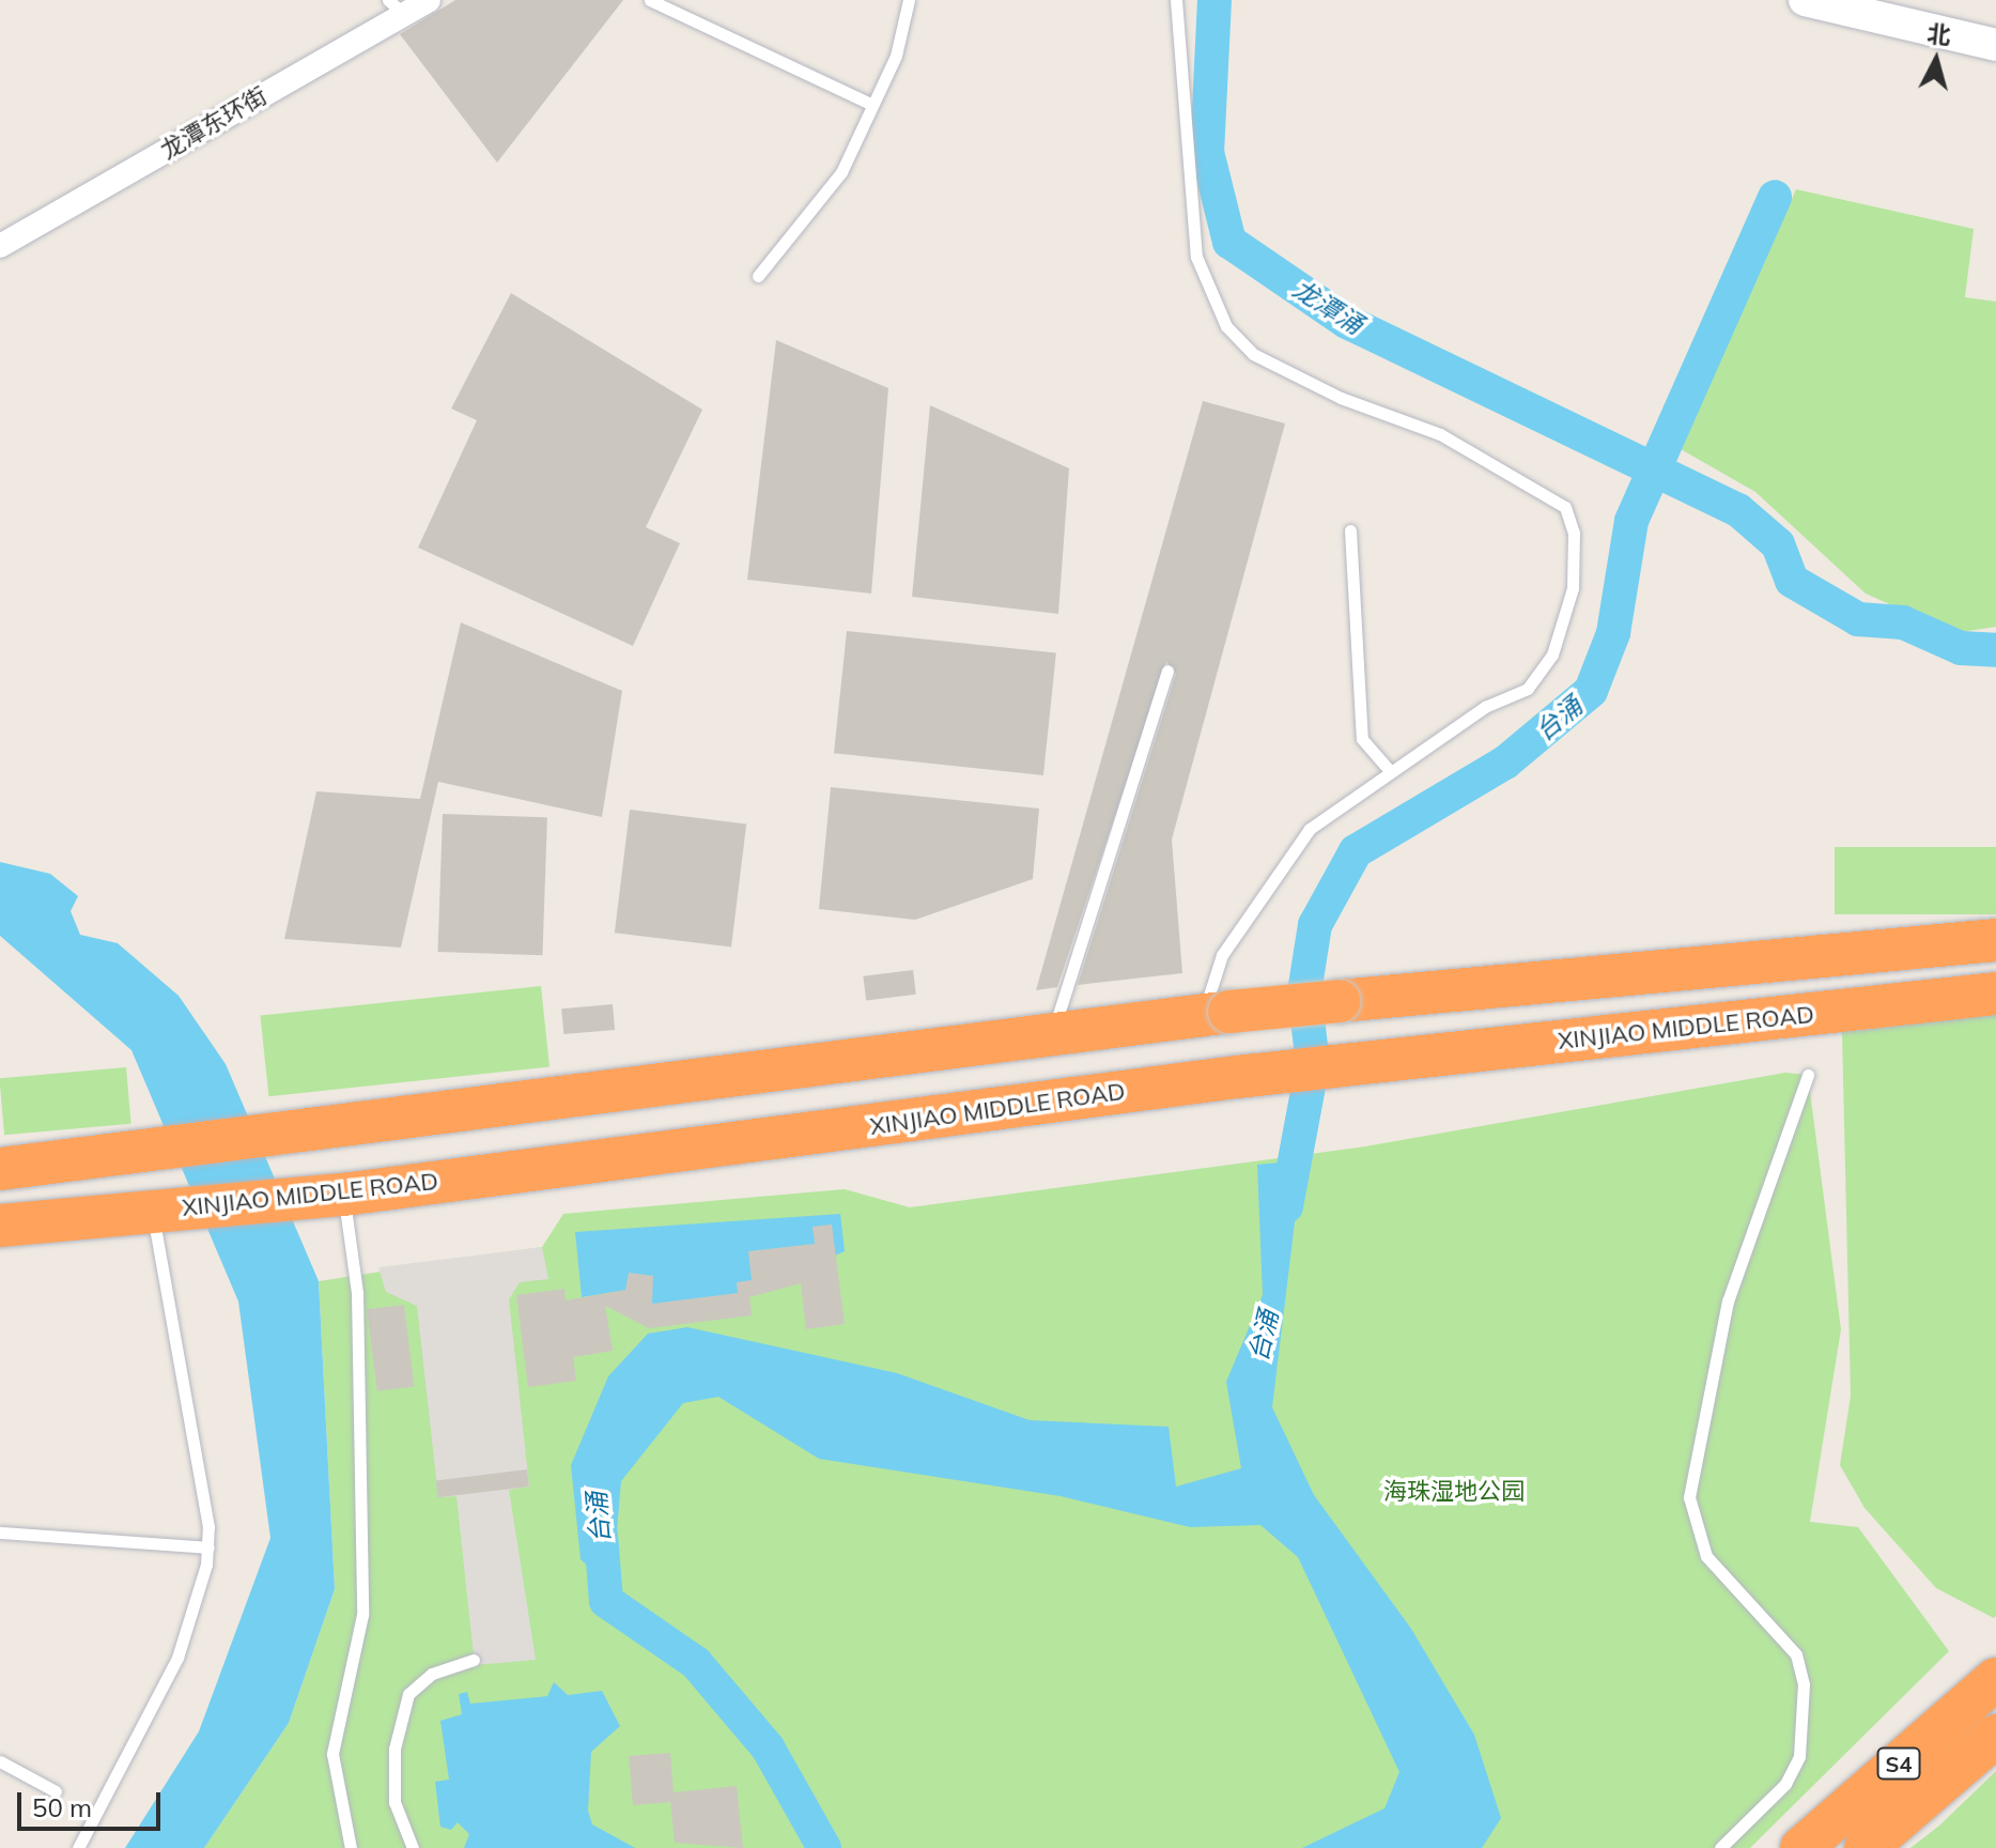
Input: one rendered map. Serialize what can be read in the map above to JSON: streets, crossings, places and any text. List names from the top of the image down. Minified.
{"streets":{"highway":["XINJIAO MIDDLE ROAD","S4"],"street":["龙潭东环街"]},"water":["龙潭涌","台涌"],"parks":["海珠湿地公园"],"scale_bar":"50 m","north":"top"}
